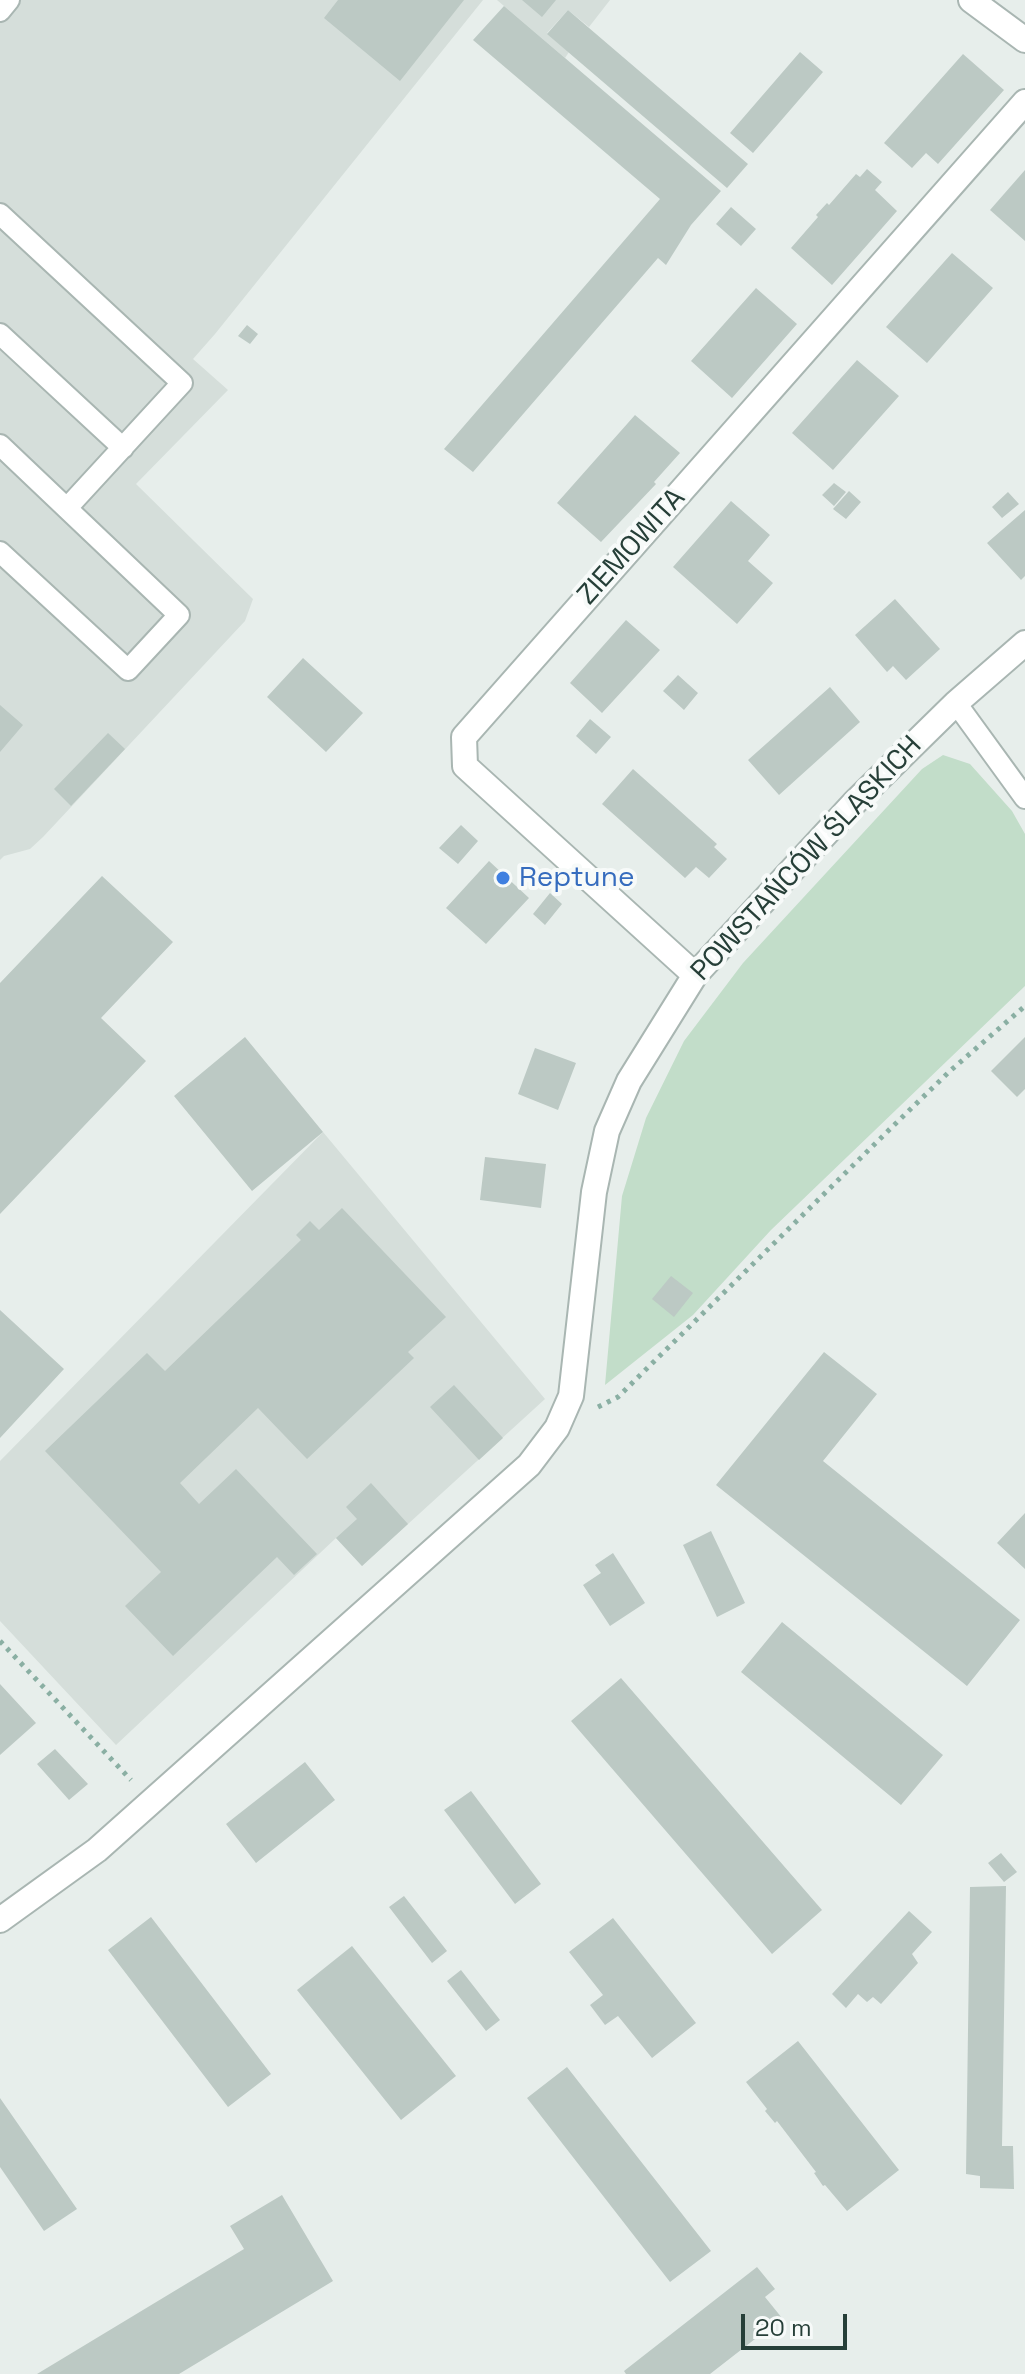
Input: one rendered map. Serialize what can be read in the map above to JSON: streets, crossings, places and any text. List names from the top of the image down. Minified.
{"streets":{"street":["ZIEMOWITA","POWSTAŃCÓW ŚLĄSKICH"]},"crossings":[["ZIEMOWITA","POWSTAŃCÓW ŚLĄSKICH"]],"places":["Reptune"],"scale_bar":"20 m"}
